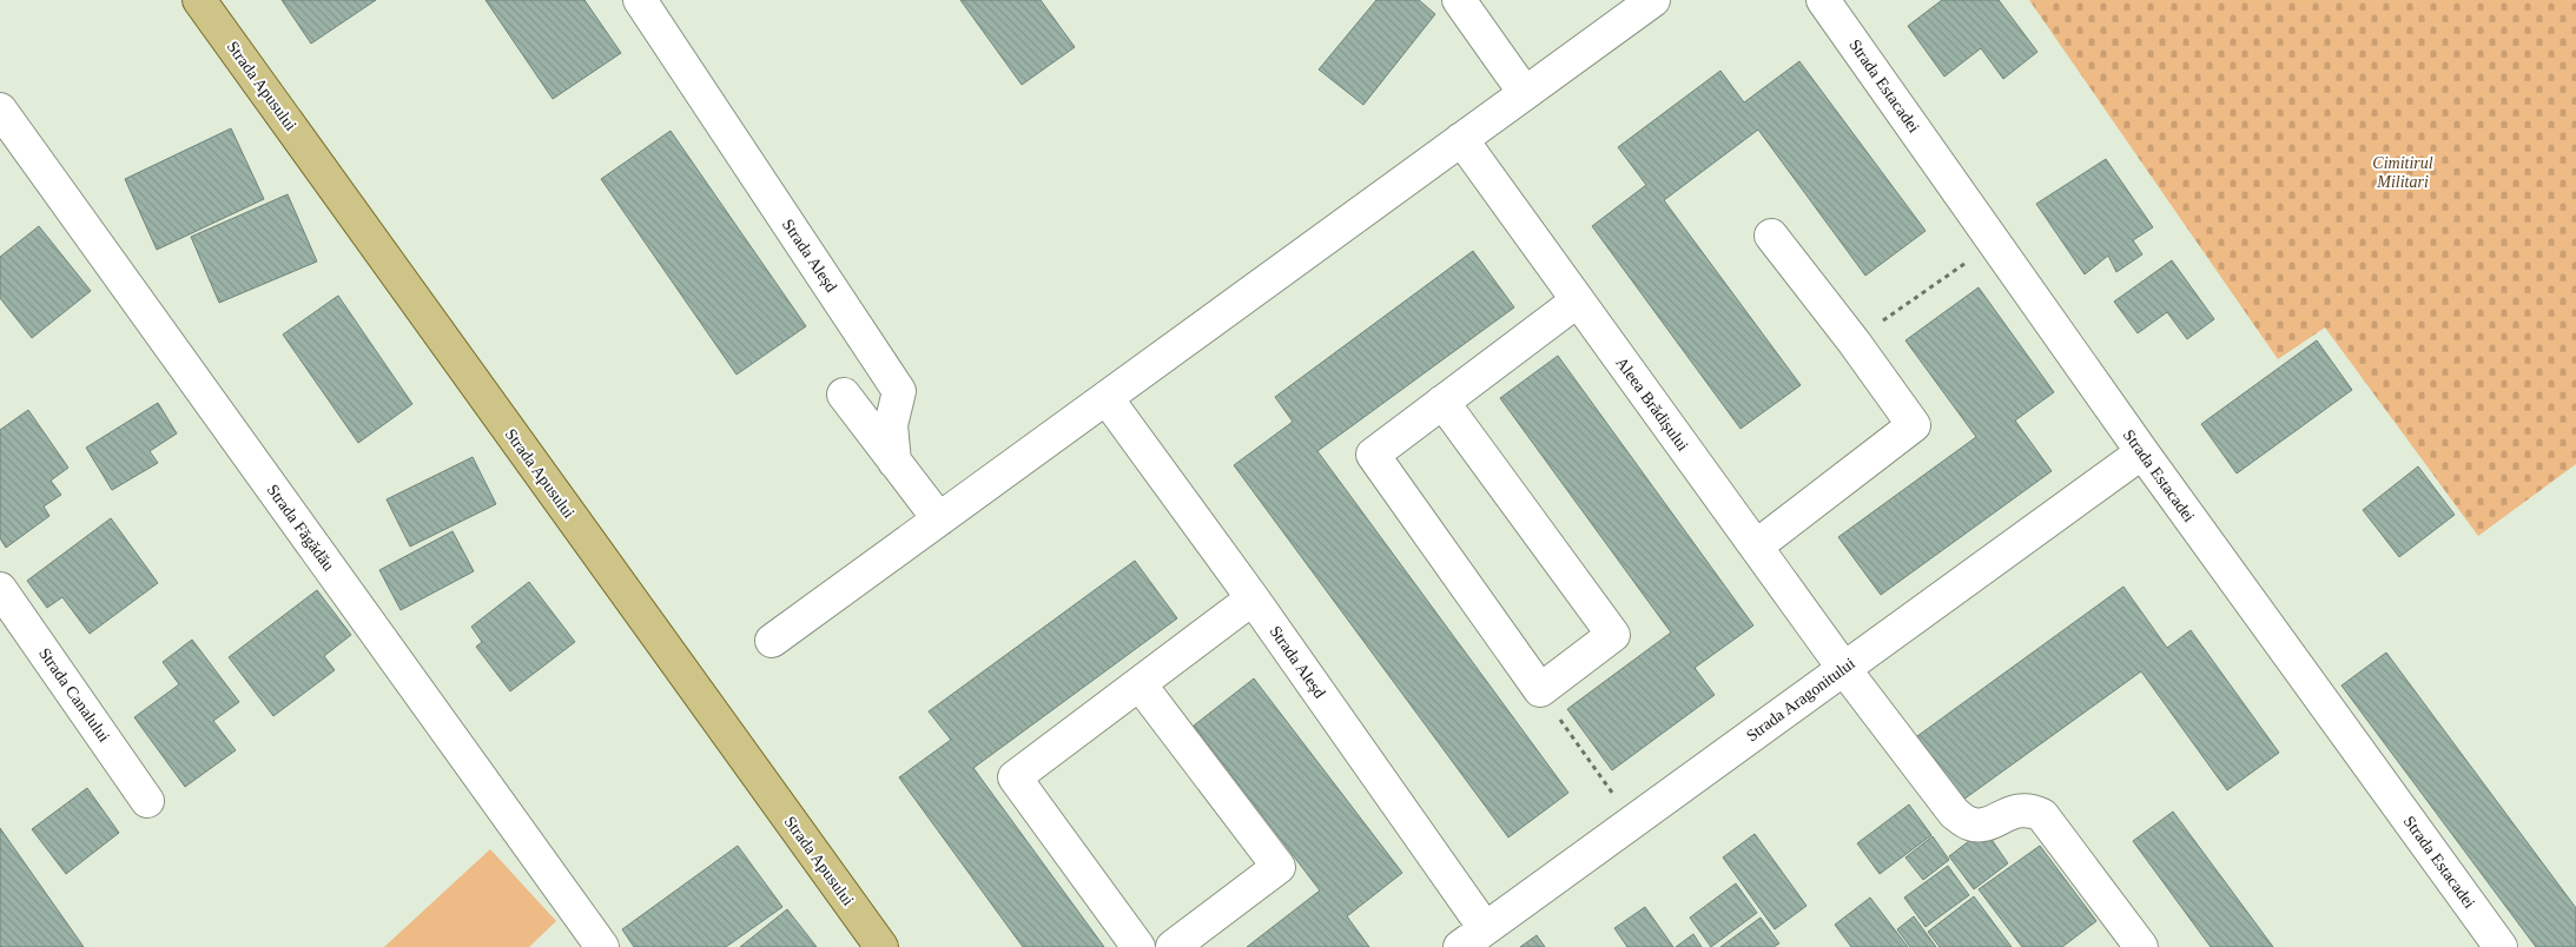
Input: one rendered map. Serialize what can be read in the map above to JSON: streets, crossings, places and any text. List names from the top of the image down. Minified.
{"streets":{"main road":["Strada Apusului"],"street":["Strada Estacadei","Strada Aleșd","Aleea Brădișului","Strada Făgădău","Strada Canalului","Strada Aragonitului"]},"crossings":[["Strada Estacadei","Strada Aragonitului"],["Strada Aleșd","Strada Aragonitului"],["Aleea Brădișului","Strada Aragonitului"]],"parks":["Cimitirul Militari"]}
